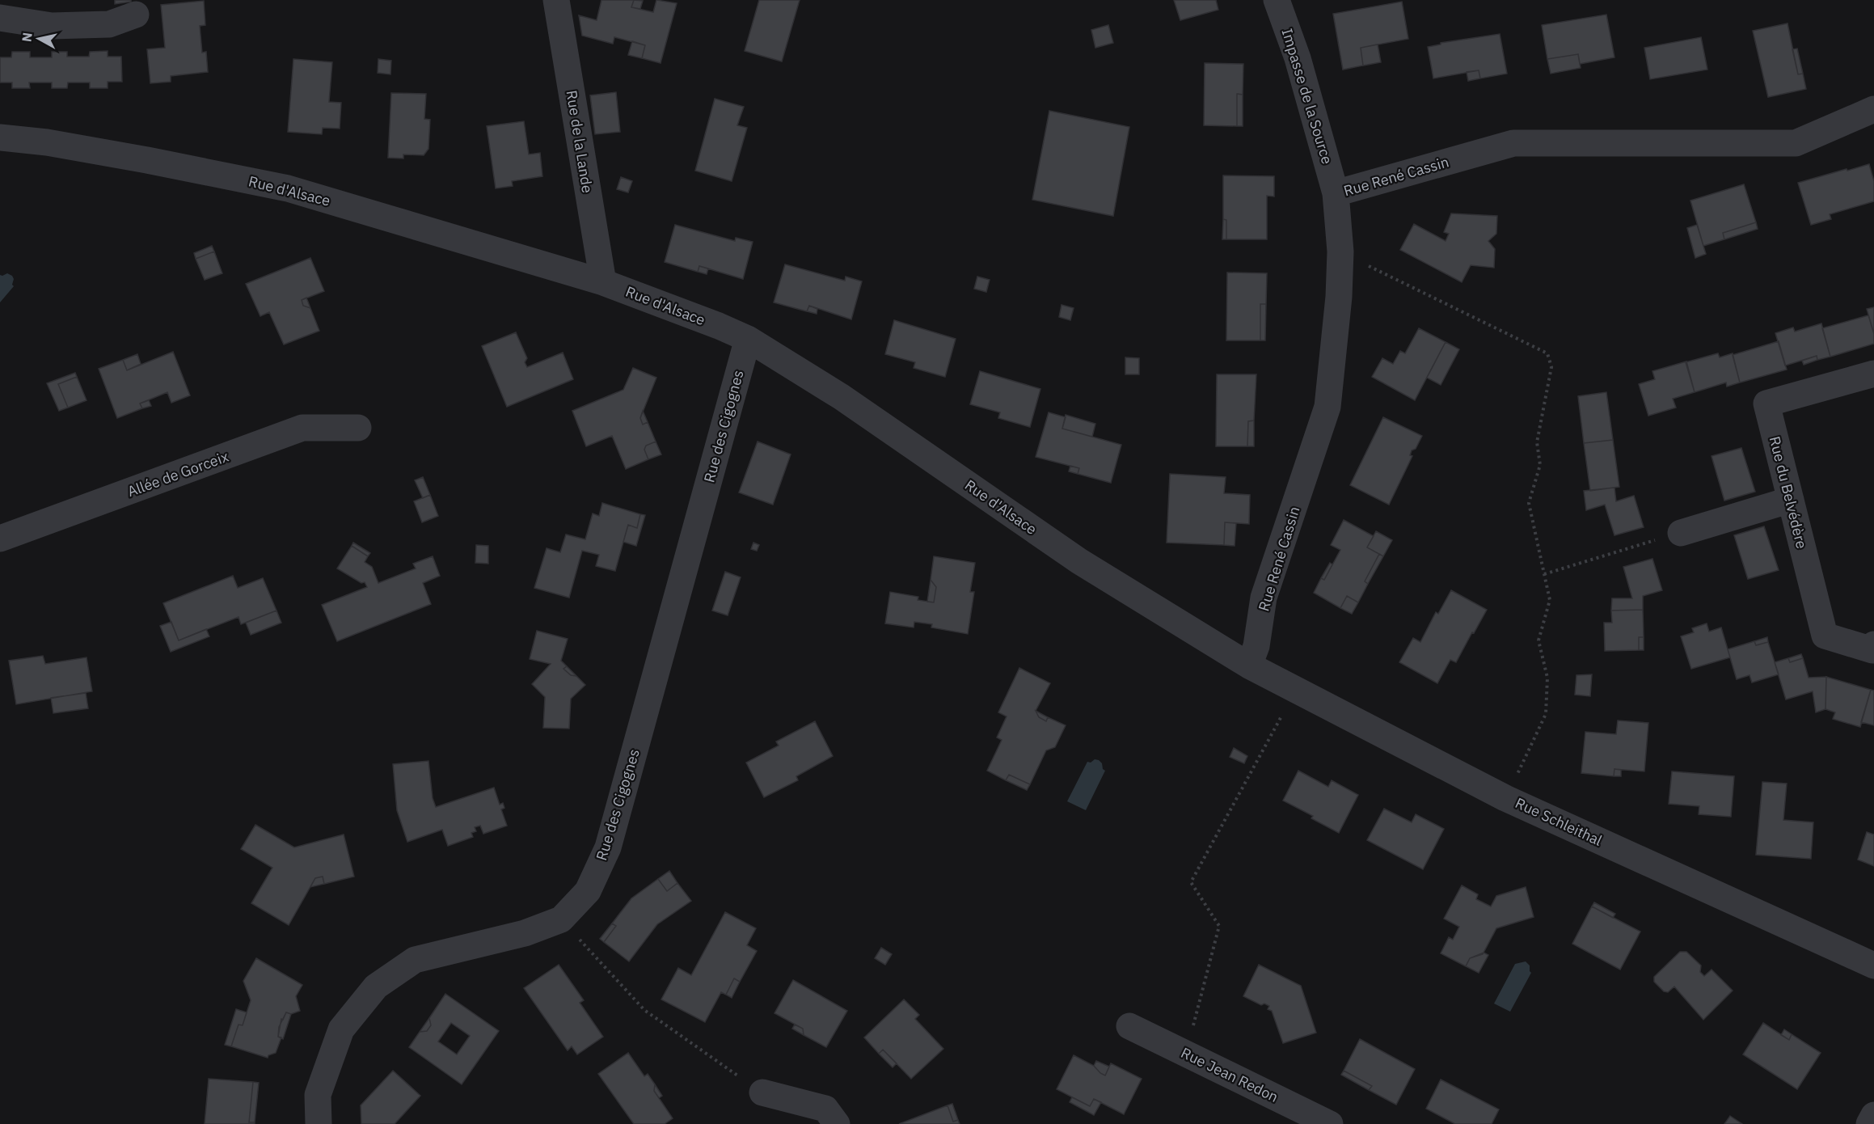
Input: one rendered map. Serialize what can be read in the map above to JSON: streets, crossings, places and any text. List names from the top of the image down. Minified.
{"streets":{"street":["Impasse de la Source","Rue de la Lande","Rue René Cassin","Rue d'Alsace","Rue des Cigognes","Allée de Gorceix","Rue du Belvédère","Rue Schleithal","Rue Jean Redon"]},"crossings":[["Impasse de la Source","Rue René Cassin"],["Rue de la Lande","Rue d'Alsace"],["Rue René Cassin","Rue d'Alsace"],["Rue René Cassin","Rue Schleithal"],["Rue d'Alsace","Rue des Cigognes"],["Rue d'Alsace","Rue Schleithal"]],"north":"left"}
